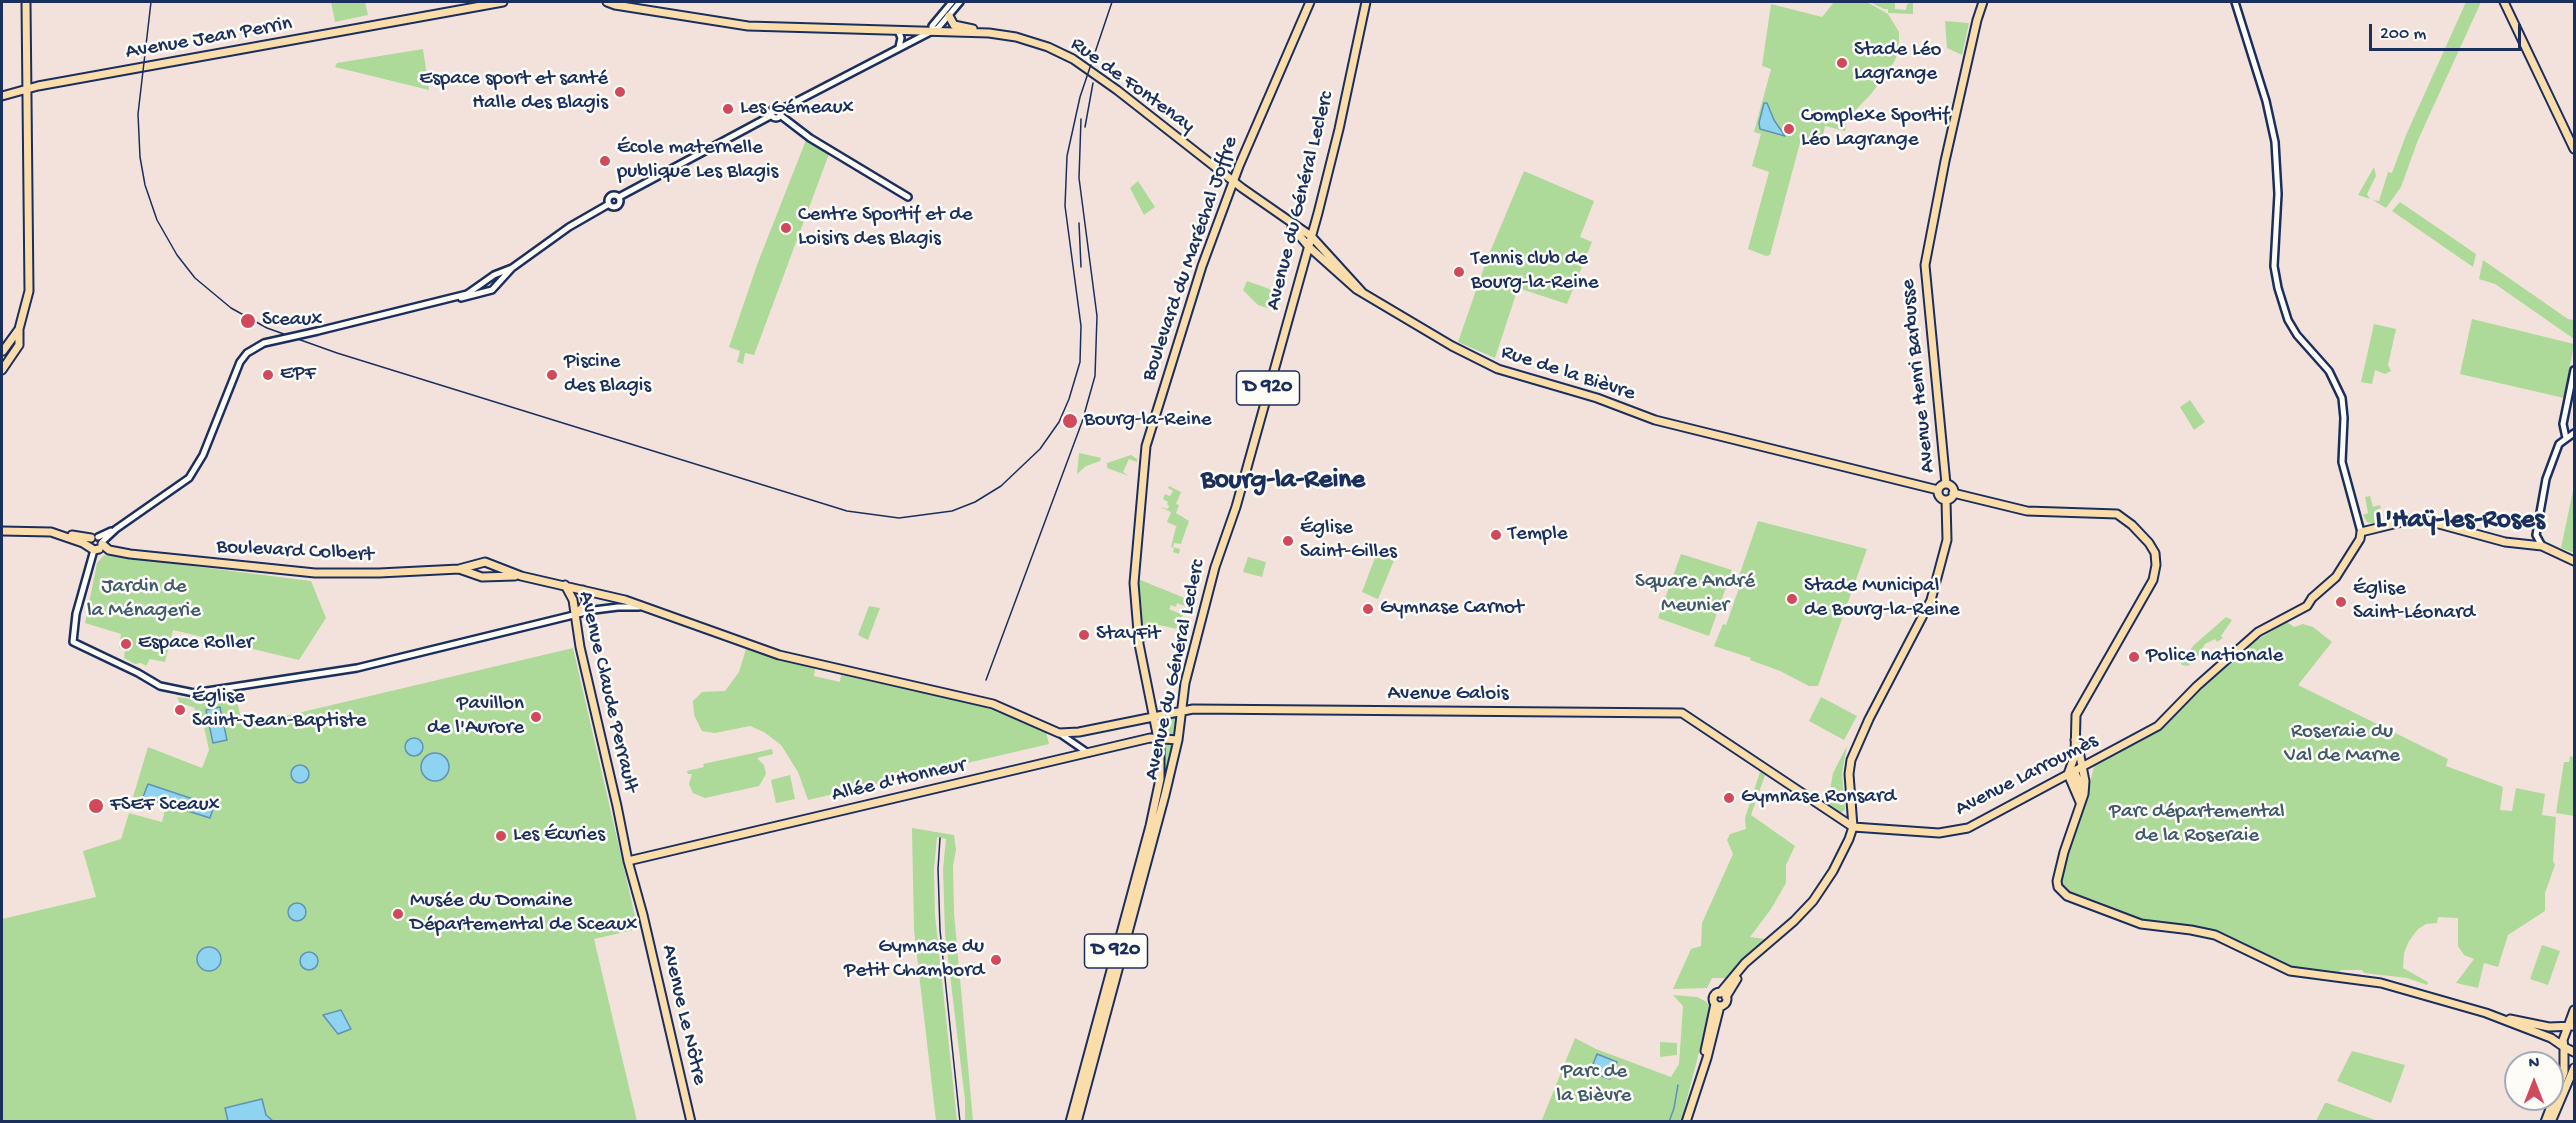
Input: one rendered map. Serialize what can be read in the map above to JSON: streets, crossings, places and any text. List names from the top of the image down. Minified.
{"streets":{"main road":["Avenue Jean Perrin","Rue de Fontenay","Avenue du Général Leclerc","Boulevard du Maréchal Joffre","Rue de la Bièvre","Avenue Henri Barbusse","D 920","Boulevard Colbert","Avenue Claude Perrault","Avenue Galois","Avenue Larroumès","Allée d'Honneur","Avenue Le Nôtre"]},"crossings":[["Rue de Fontenay","Boulevard du Maréchal Joffre"],["Rue de Fontenay","Rue de la Bièvre"],["Avenue du Général Leclerc","Boulevard du Maréchal Joffre"],["Avenue du Général Leclerc","Rue de la Bièvre"],["Avenue du Général Leclerc","Avenue Galois"],["Avenue du Général Leclerc","Allée d'Honneur"],["Boulevard du Maréchal Joffre","Avenue Galois"],["Rue de la Bièvre","Avenue Henri Barbusse"],["Avenue Henri Barbusse","Avenue Larroumès"],["Boulevard Colbert","Avenue Claude Perrault"],["Boulevard Colbert","Avenue Galois"],["Avenue Claude Perrault","Allée d'Honneur"],["Avenue Claude Perrault","Avenue Le Nôtre"],["Allée d'Honneur","Avenue Le Nôtre"]],"districts":["Bourg-la-Reine","L'Haÿ-les-Roses"],"parks":["Square André Meunier","Jardin de la Ménagerie","Roseraie du Val de Marne","Parc départemental de la Roseraie","Parc de la Bièvre"],"places":["Stade Léo Lagrange","Espace sport et santé Halle des Blagis","Les Gémeaux","Complexe Sportif Léo Lagrange","École maternelle publique Les Blagis","Centre Sportif et de Loisirs des Blagis","Tennis club de Bourg-la-Reine","Sceaux","EPF","Piscine des Blagis","Bourg-la-Reine","Temple","Église Saint-Gilles","Stade Municipal de Bourg-la-Reine","Église Saint-Léonard","Gymnase Carnot","StayFit","Espace Roller","Police nationale","Église Saint-Jean-Baptiste","Pavillon de l'Aurore","Gymnase Ronsard","FSEF Sceaux","Les Écuries","Musée du Domaine Départemental de Sceaux","Gymnase du Petit Chambord"],"scale_bar":"200 m","north":"top"}
